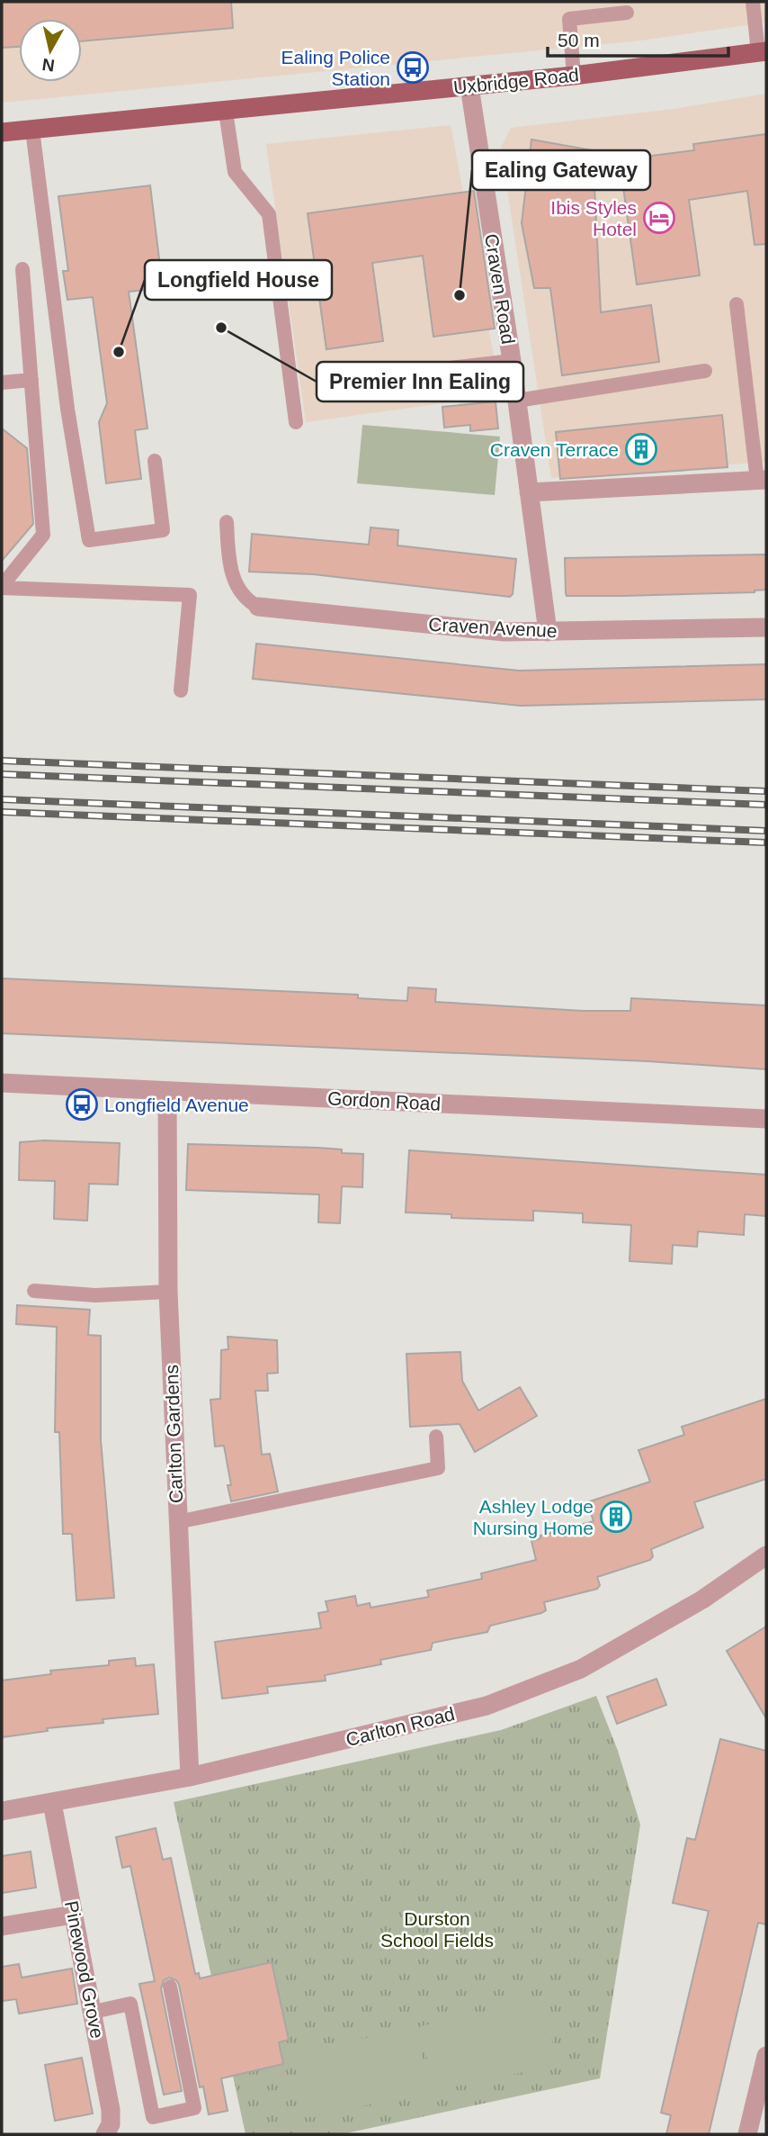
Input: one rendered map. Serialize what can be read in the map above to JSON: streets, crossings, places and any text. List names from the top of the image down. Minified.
{"streets":{"main road":["Uxbridge Road"],"street":["Craven Road","Craven Avenue","Gordon Road","Carlton Gardens","Carlton Road","Pinewood Grove"]},"crossings":[["Uxbridge Road","Craven Road"],["Craven Road","Craven Avenue"],["Gordon Road","Carlton Gardens"],["Carlton Gardens","Carlton Road"],["Carlton Road","Pinewood Grove"]],"parks":["Durston School Fields"],"places":{"bus stop":["Ealing Police Station","Longfield Avenue"],"hotel":["Ibis Styles Hotel"],"other":["Ealing Gateway","Premier Inn Ealing","Longfield House"],"building":["Craven Terrace","Ashley Lodge Nursing Home"]},"scale_bar":"50 m","north":"bottom"}
